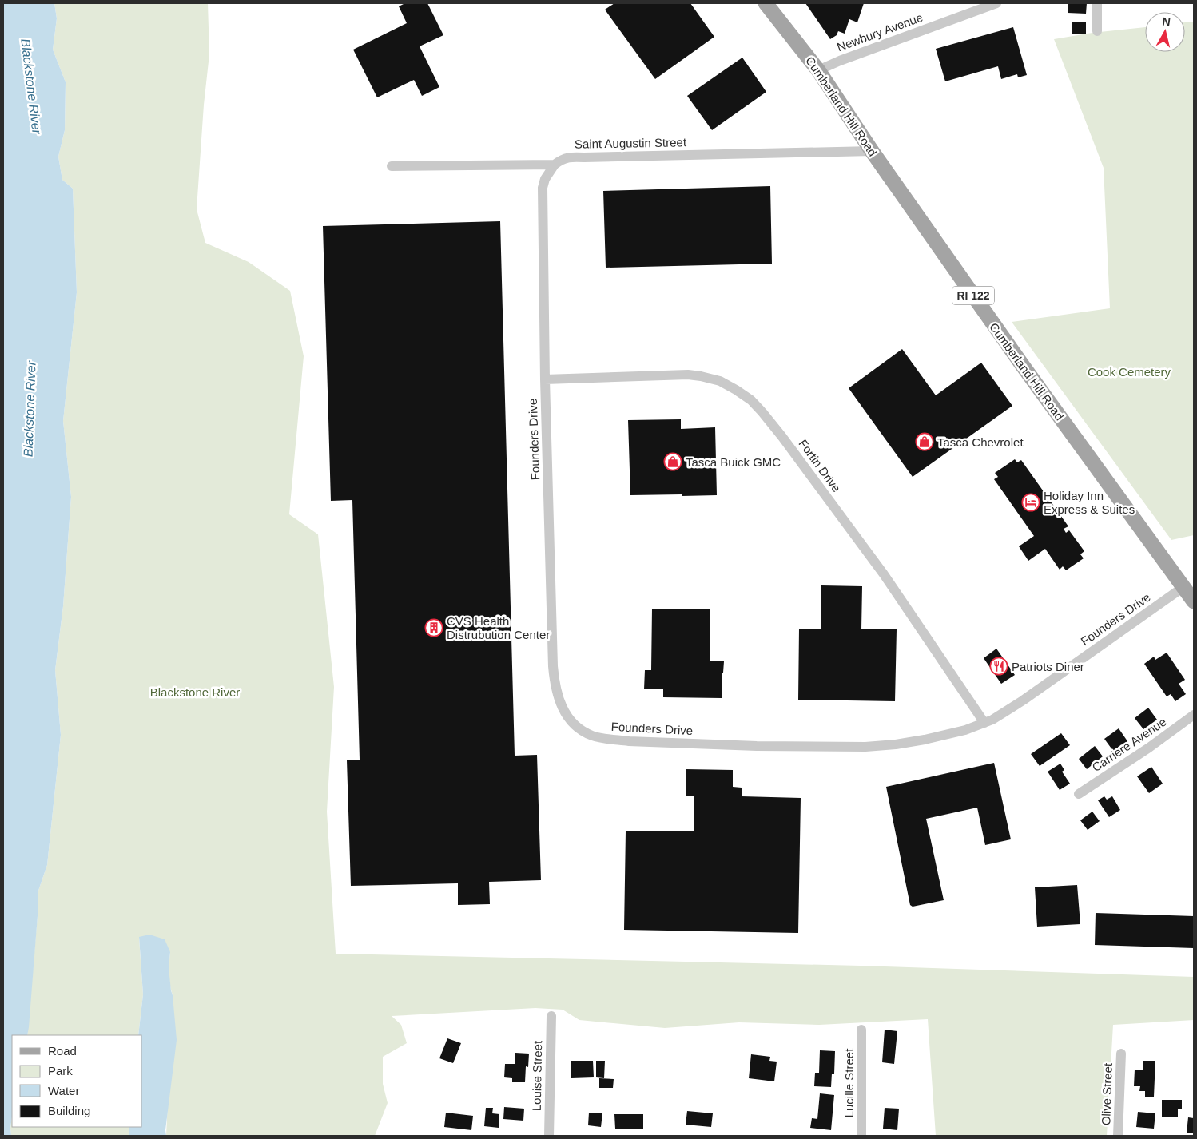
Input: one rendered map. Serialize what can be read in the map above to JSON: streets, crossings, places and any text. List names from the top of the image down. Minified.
{"streets":{"main road":["Cumberland Hill Road","RI 122"],"street":["Newbury Avenue","Saint Augustin Street","Founders Drive","Fortin Drive","Carriere Avenue","Louise Street","Lucille Street","Olive Street"]},"crossings":[["Newbury Avenue","Cumberland Hill Road"],["Cumberland Hill Road","Saint Augustin Street"],["Cumberland Hill Road","Founders Drive"],["Saint Augustin Street","Founders Drive"],["Founders Drive","Fortin Drive"]],"water":["Blackstone River"],"parks":["Cook Cemetery","Blackstone River"],"places":{"shop":["Tasca Chevrolet","Tasca Buick GMC"],"hotel":["Holiday Inn Express & Suites"],"building":["CVS Health Distrubution Center"],"restaurant":["Patriots Diner"]},"legend":["Road","Park","Water","Building"],"north":"top"}
